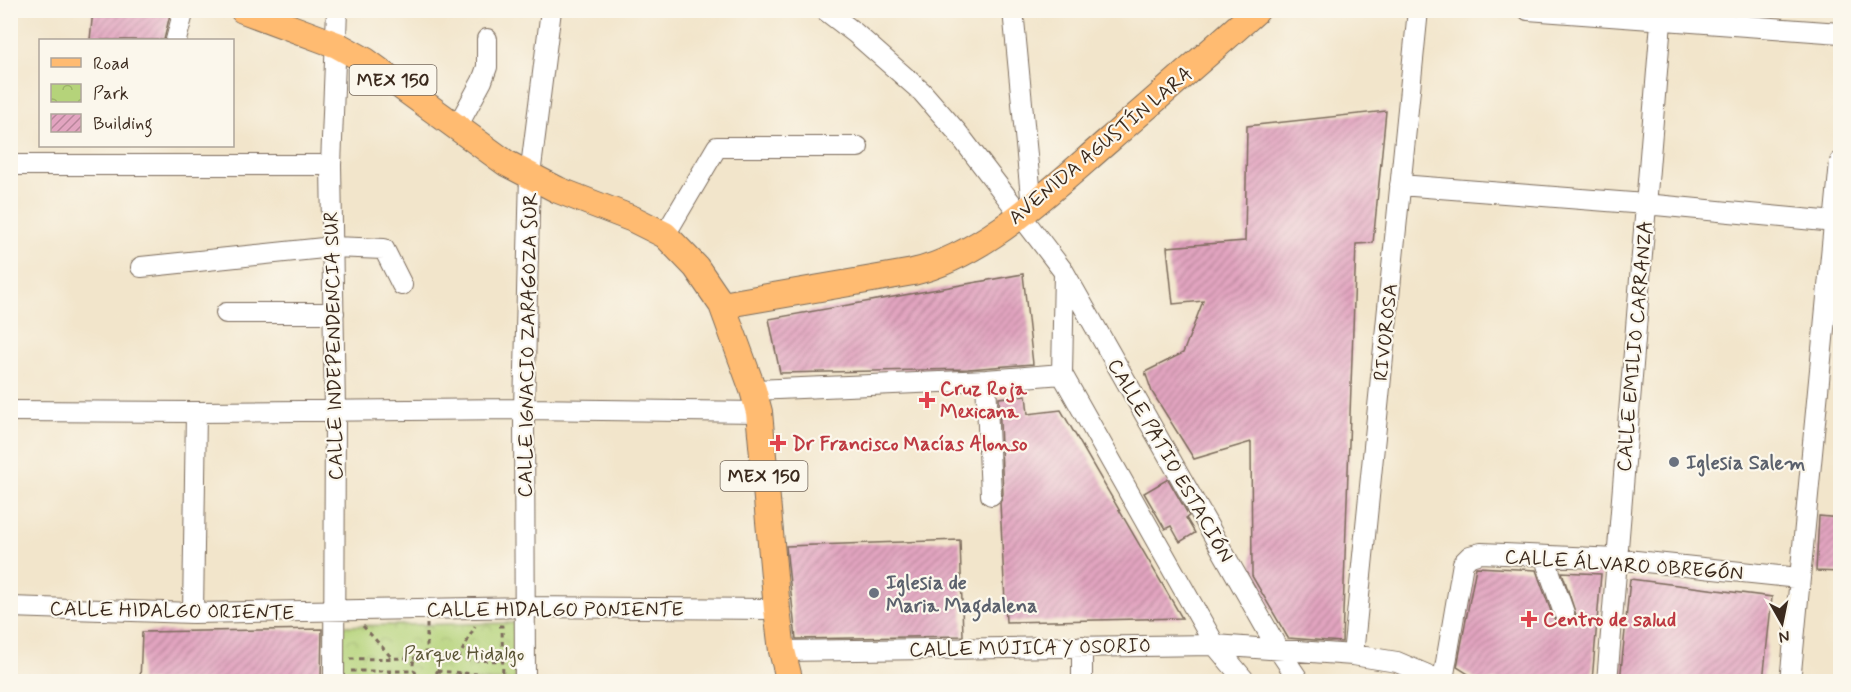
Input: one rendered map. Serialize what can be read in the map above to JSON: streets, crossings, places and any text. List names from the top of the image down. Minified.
{"streets":{"main road":["MEX 150","AVENIDA AGUSTÍN LARA"],"street":["RIVOROSA","CALLE IGNACIO ZARAGOZA SUR","CALLE INDEPENDENCIA SUR","CALLE EMILIO CARRANZA","CALLE PATIO ESTACIÓN","CALLE ÁLVARO OBREGÓN","CALLE HIDALGO PONIENTE","CALLE HIDALGO ORIENTE","CALLE MÚJICA Y OSORIO"]},"crossings":[["MEX 150","AVENIDA AGUSTÍN LARA"],["MEX 150","CALLE IGNACIO ZARAGOZA SUR"],["MEX 150","CALLE INDEPENDENCIA SUR"],["MEX 150","CALLE HIDALGO PONIENTE"],["MEX 150","CALLE MÚJICA Y OSORIO"],["AVENIDA AGUSTÍN LARA","CALLE PATIO ESTACIÓN"],["RIVOROSA","CALLE MÚJICA Y OSORIO"],["CALLE IGNACIO ZARAGOZA SUR","CALLE HIDALGO PONIENTE"],["CALLE INDEPENDENCIA SUR","CALLE HIDALGO PONIENTE"],["CALLE INDEPENDENCIA SUR","CALLE HIDALGO ORIENTE"],["CALLE EMILIO CARRANZA","CALLE ÁLVARO OBREGÓN"],["CALLE PATIO ESTACIÓN","CALLE MÚJICA Y OSORIO"],["CALLE ÁLVARO OBREGÓN","CALLE MÚJICA Y OSORIO"],["CALLE HIDALGO PONIENTE","CALLE HIDALGO ORIENTE"]],"parks":["Parque Hidalgo"],"places":{"health":["Cruz Roja Mexicana","Dr Francisco Macías Alonso","Centro de salud"],"other":["Iglesia Salem","Iglesia de Maria Magdalena"]},"legend":["Road","Park","Building"],"north":"bottom"}
